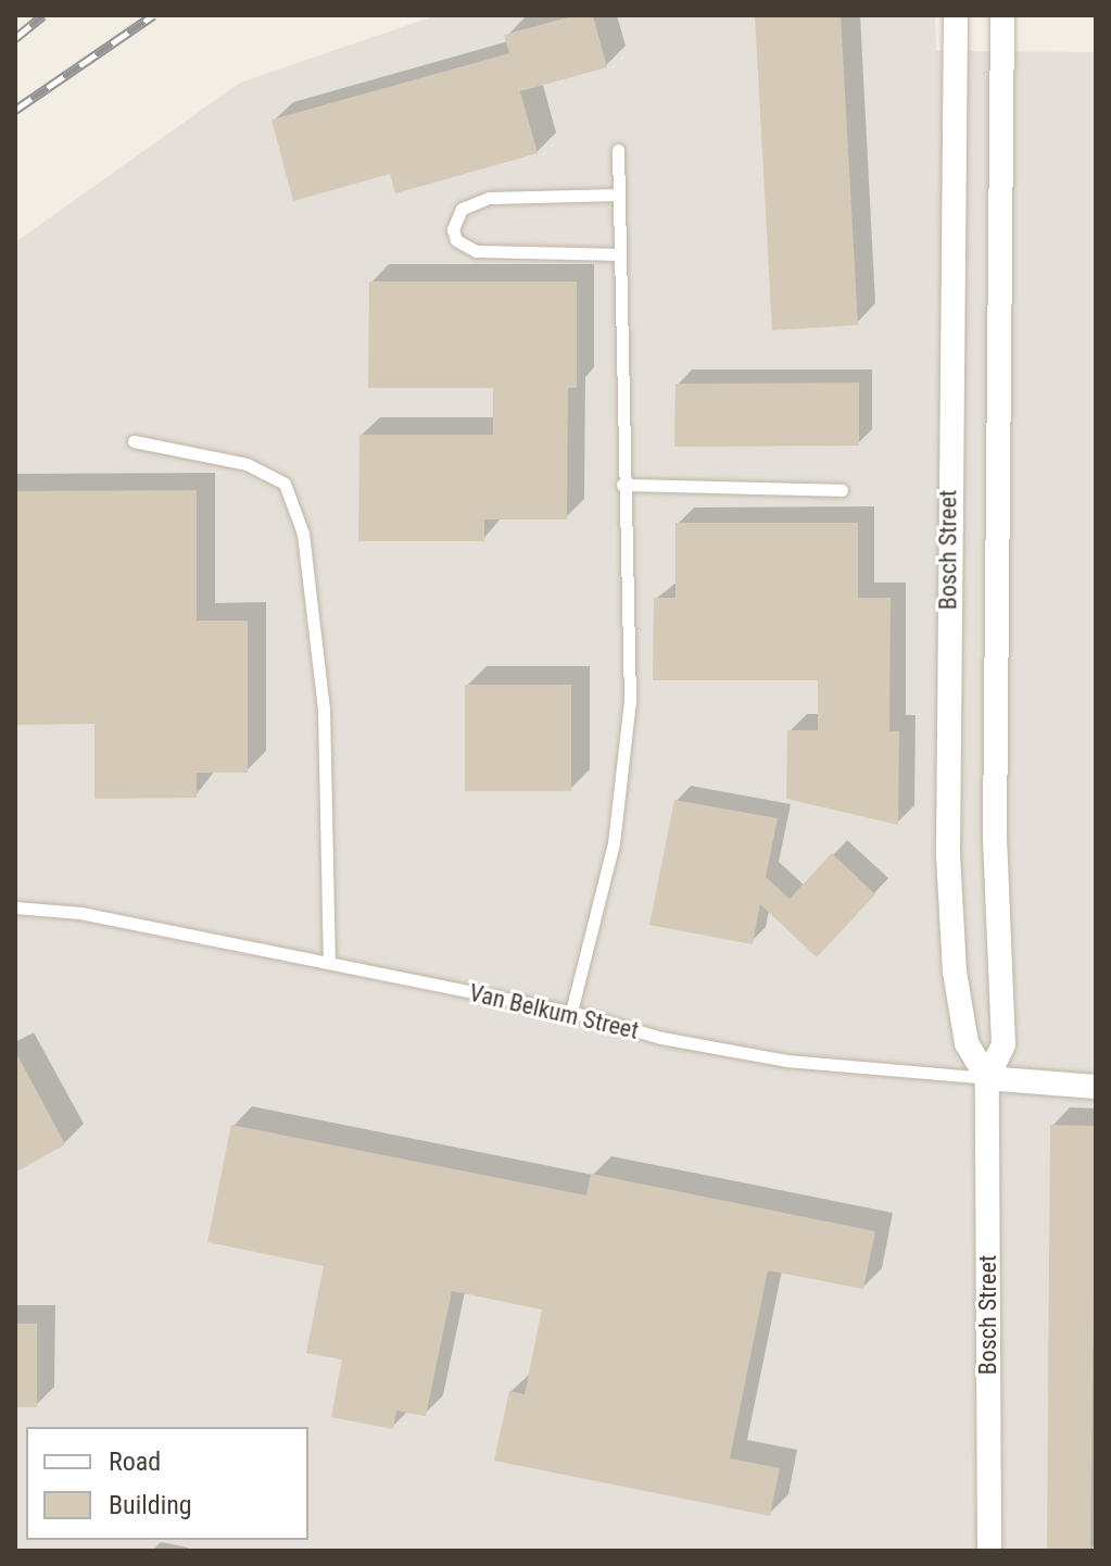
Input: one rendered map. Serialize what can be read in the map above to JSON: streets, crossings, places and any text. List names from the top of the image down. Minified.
{"streets":{"street":["Bosch Street","Van Belkum Street"]},"crossings":[["Bosch Street","Van Belkum Street"]],"legend":["Road","Building"]}
